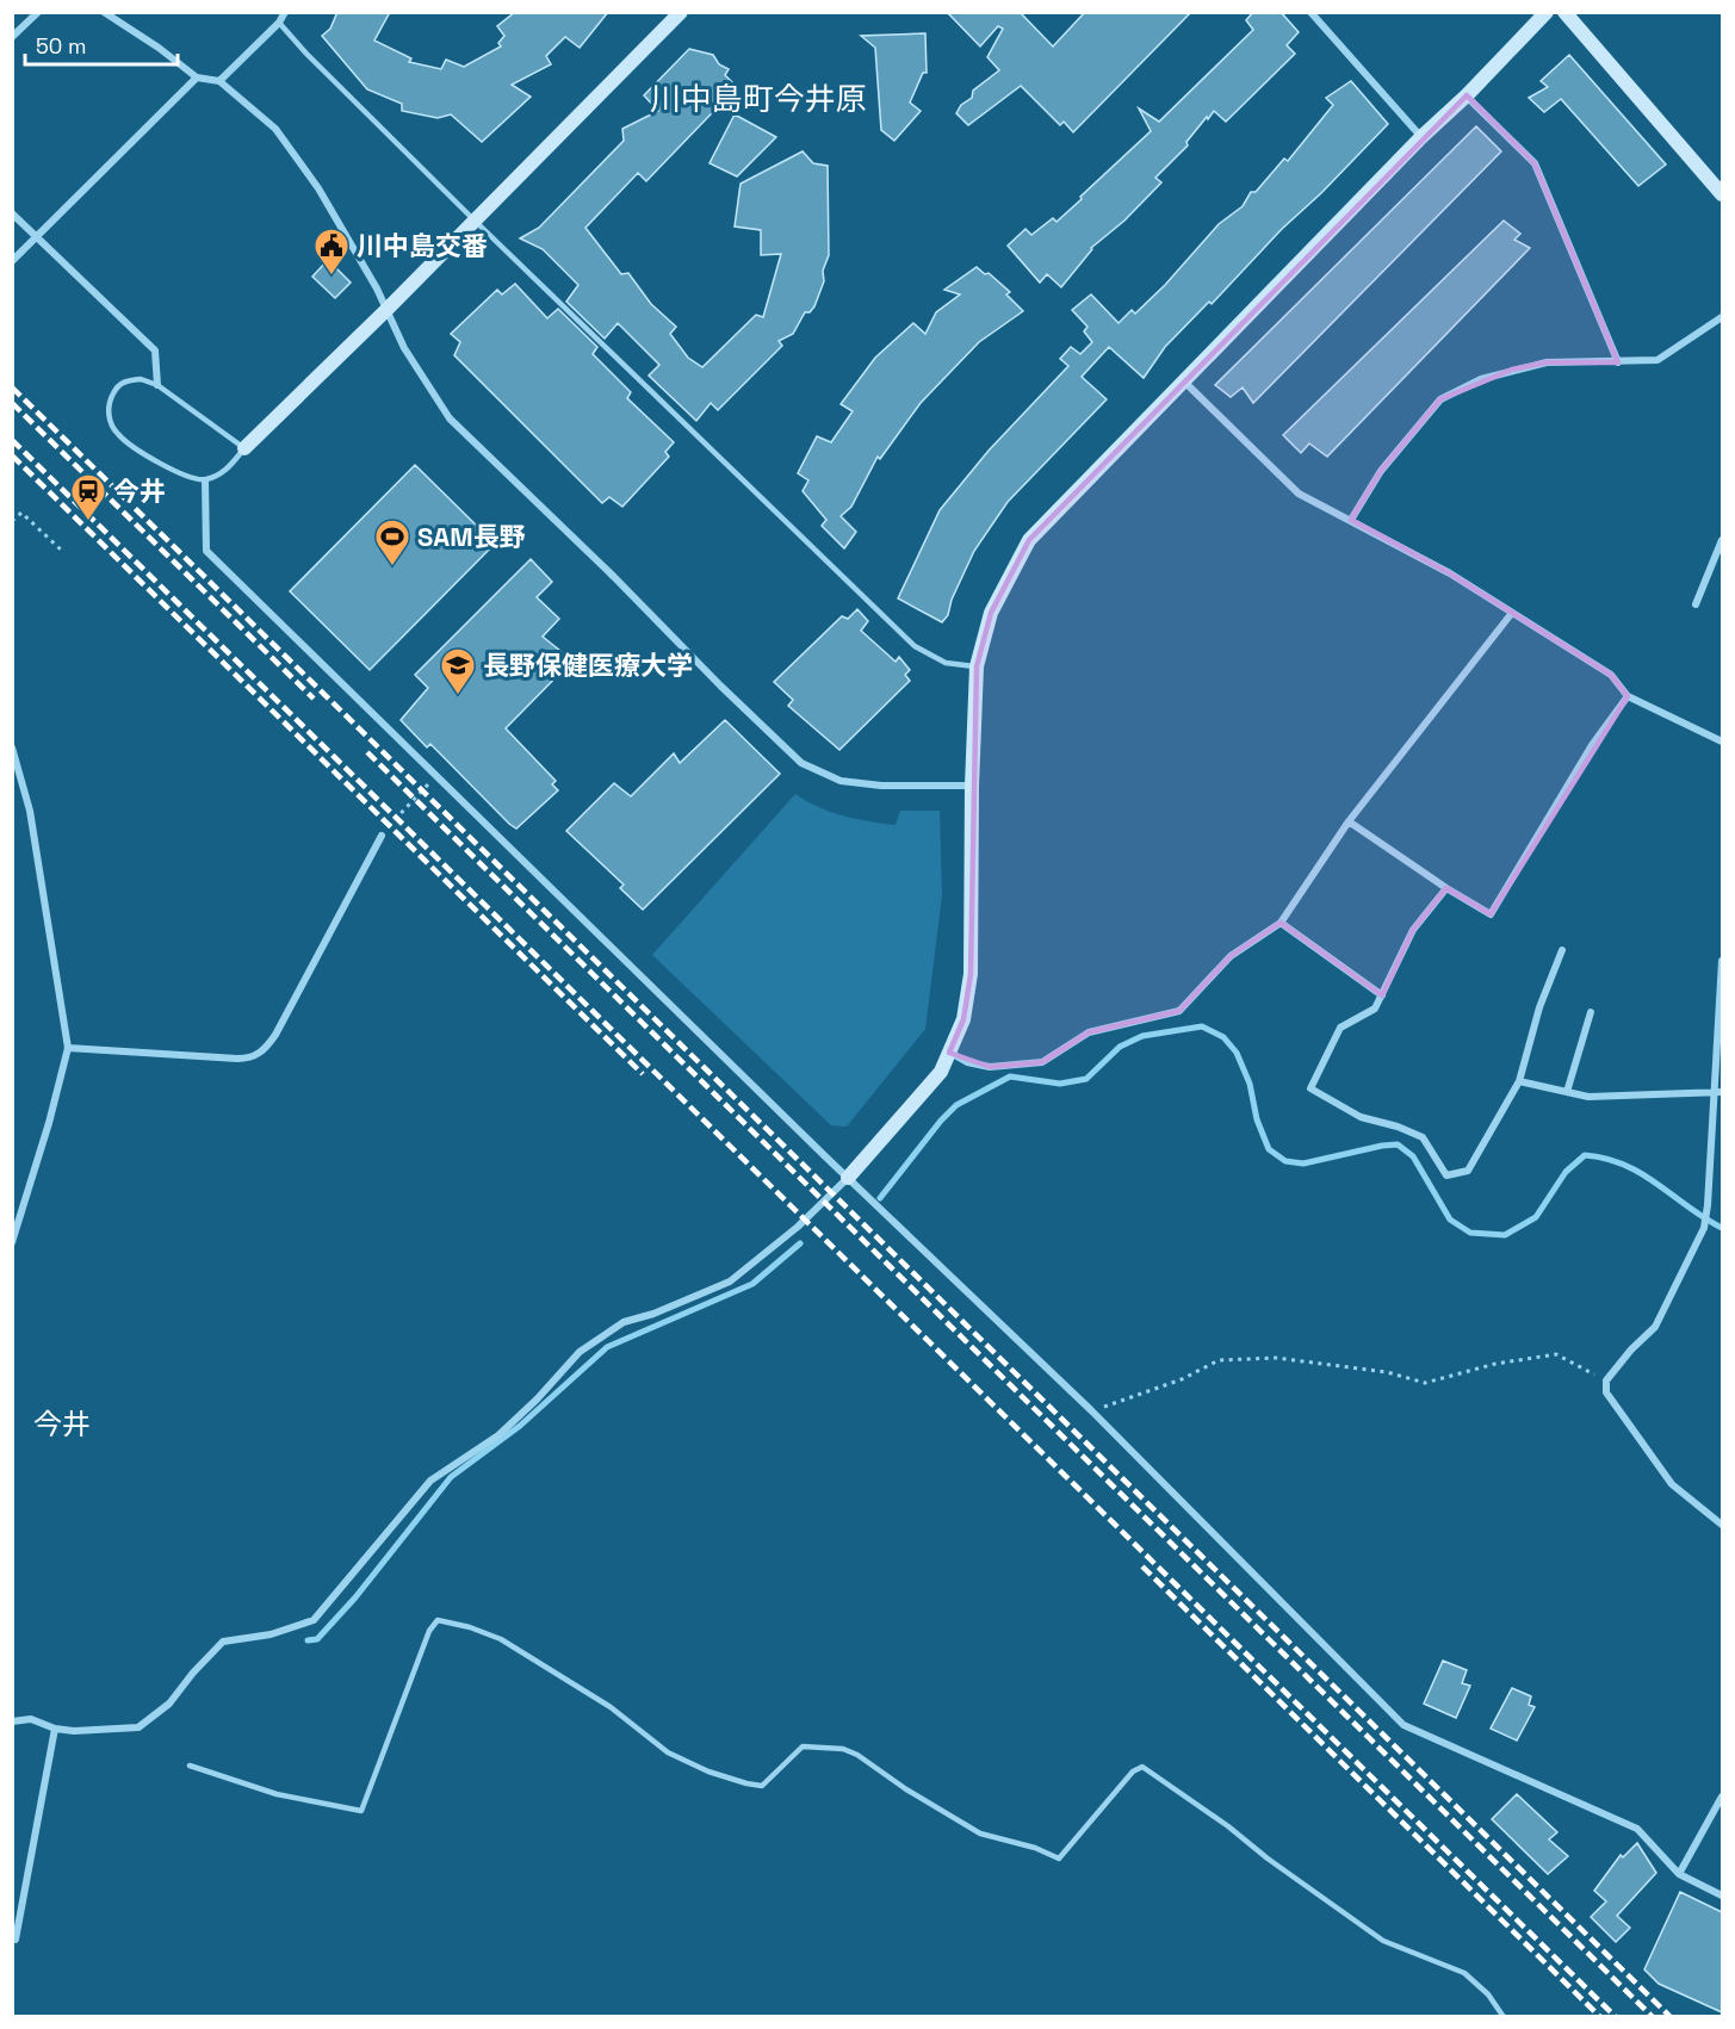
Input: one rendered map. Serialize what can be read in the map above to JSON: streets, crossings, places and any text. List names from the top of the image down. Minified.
{"districts":["川中島町今井原","今井"],"places":{"public building":["川中島交番"],"station":["今井"],"sports":["SAM長野"],"school or university":["長野保健医療大学"]},"scale_bar":"50 m"}
